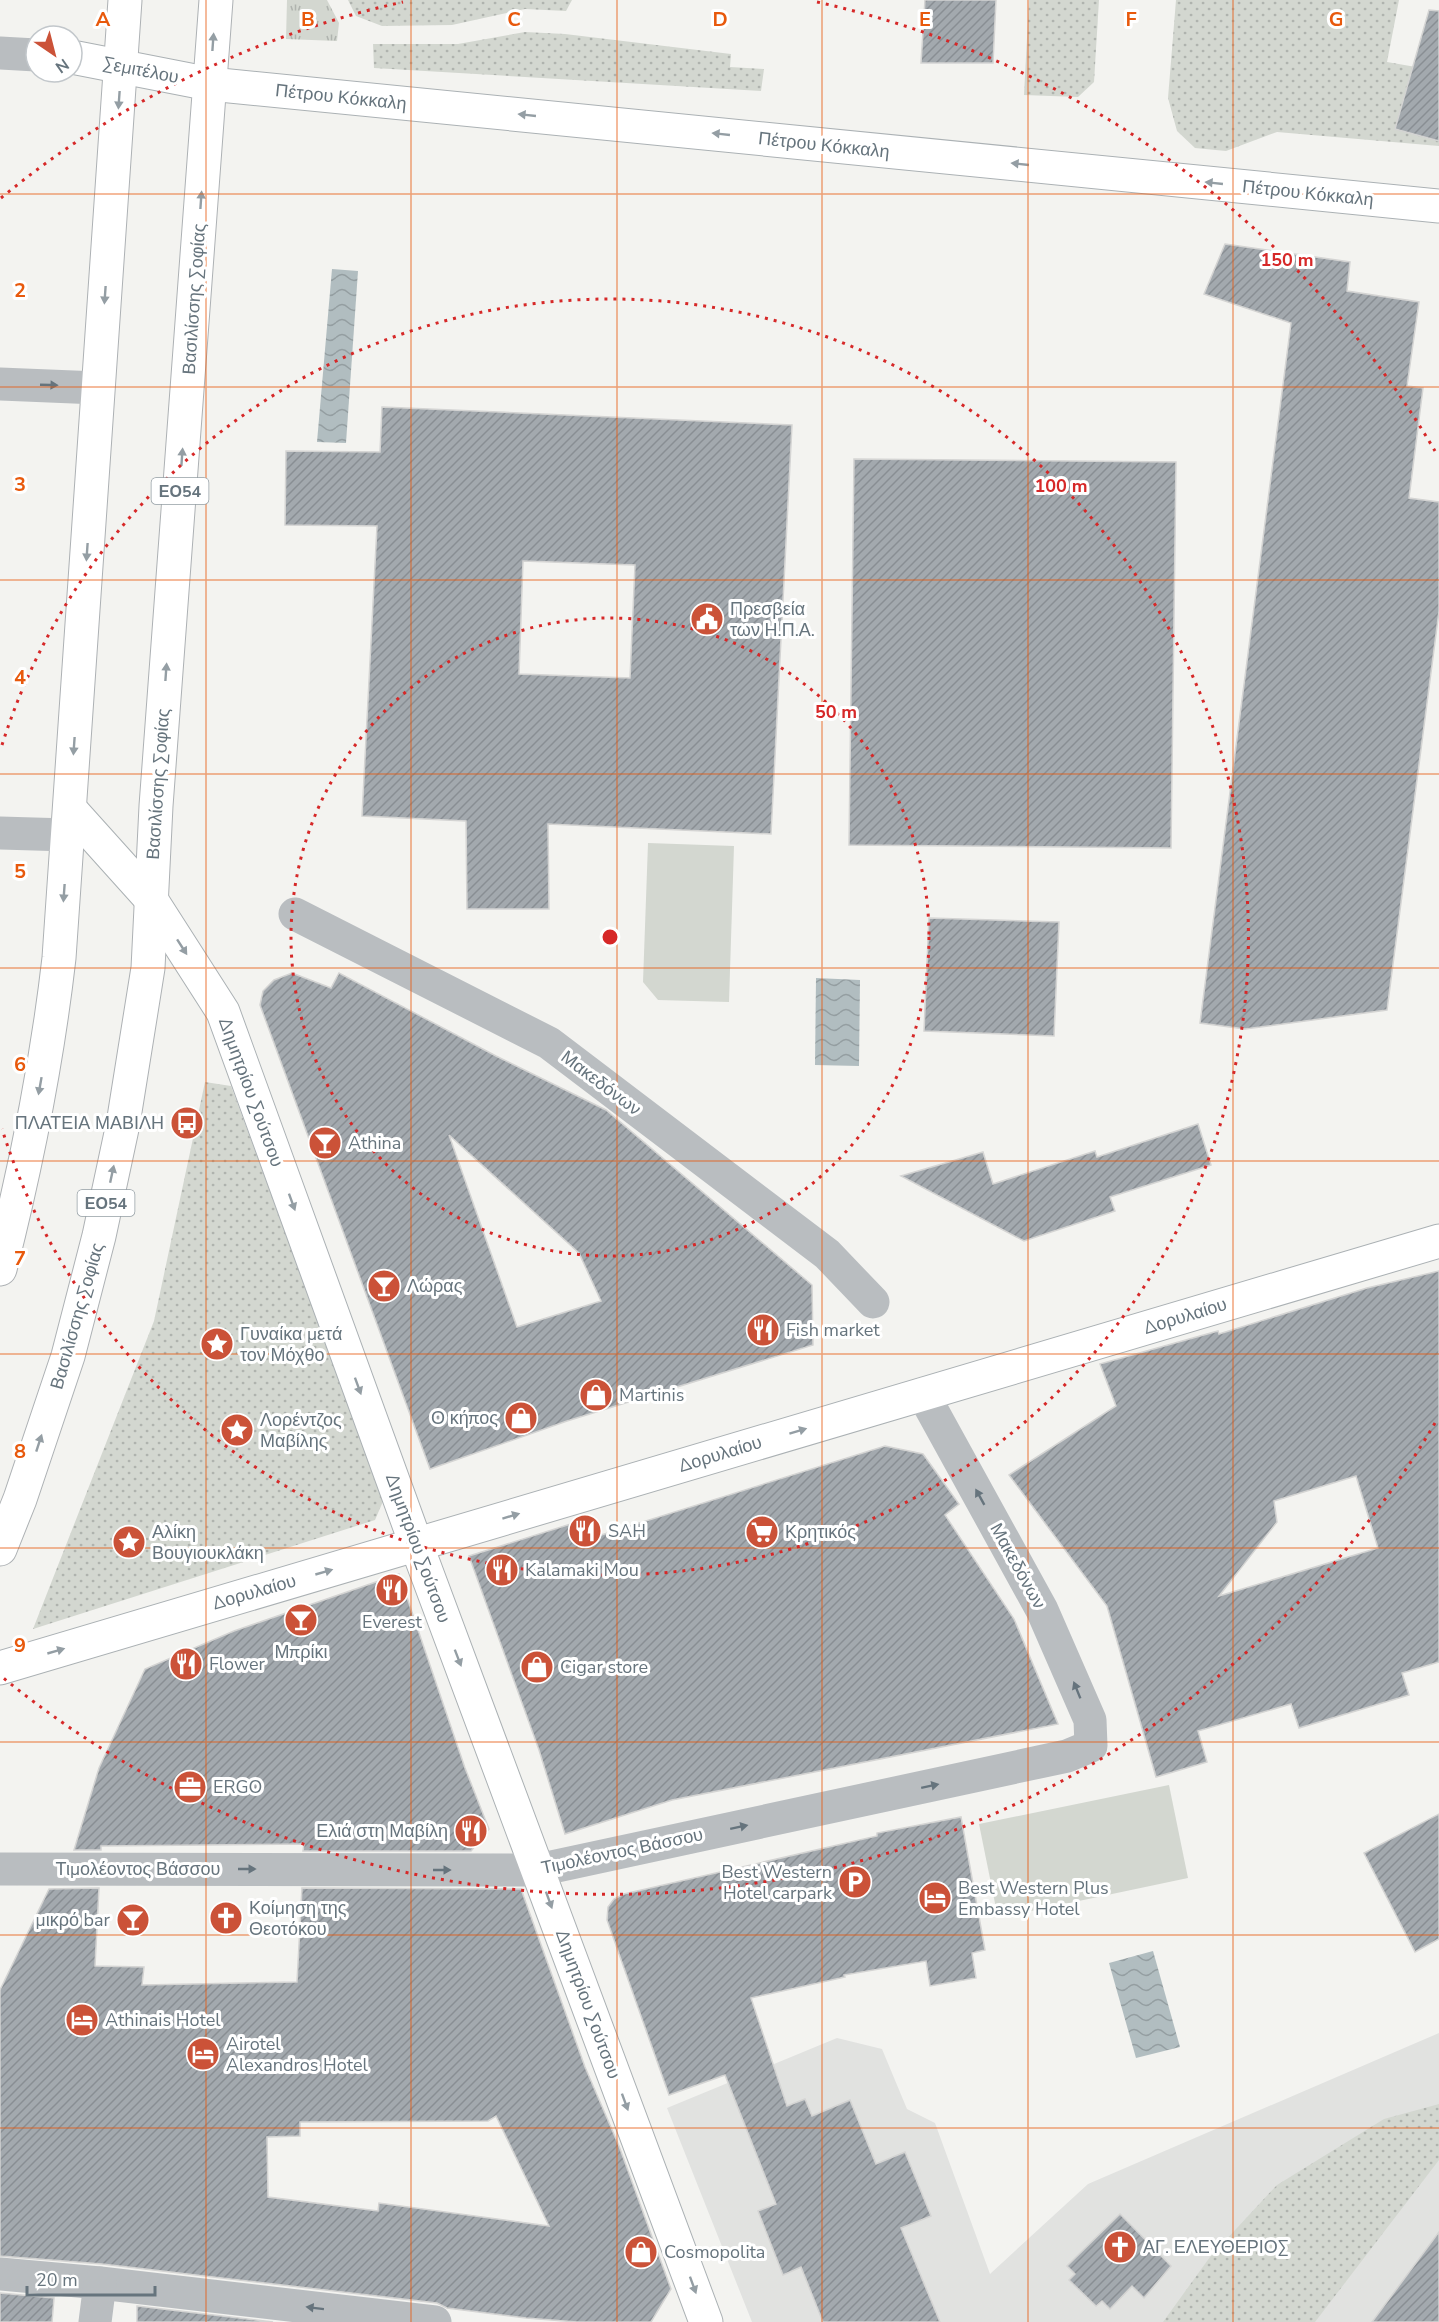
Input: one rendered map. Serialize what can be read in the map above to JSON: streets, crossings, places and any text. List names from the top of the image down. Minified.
{"streets":{"street":["Σεμιτέλου","Πέτρου Κόκκαλη","Βασιλίσσης Σοφίας","ΕΟ54","Μακεδόνων","Δημητρίου Σούτσου","Δορυλαίου","Τιμολέοντος Βάσσου"]},"crossings":[["Σεμιτέλου","Πέτρου Κόκκαλη"],["Σεμιτέλου","Βασιλίσσης Σοφίας"],["Πέτρου Κόκκαλη","Βασιλίσσης Σοφίας"],["Βασιλίσσης Σοφίας","Δημητρίου Σούτσου"],["Μακεδόνων","Δορυλαίου"],["Μακεδόνων","Τιμολέοντος Βάσσου"],["Δημητρίου Σούτσου","Δορυλαίου"],["Δημητρίου Σούτσου","Τιμολέοντος Βάσσου"]],"one_way":["Πέτρου Κόκκαλη","Μακεδόνων","Δημητρίου Σούτσου","Δορυλαίου","Τιμολέοντος Βάσσου"],"places":{"public building":["Πρεσβεία των Η.Π.Α."],"bus stop":["ΠΛΑΤΕΙΑ ΜΑΒΙΛΗ"],"bar":["Athina","Λώρας","Μπρίκι","μικρό bar"],"restaurant":["Fish market","SAH","Kalamaki Mou","Everest","Flower","Ελιά στη Μαβίλη"],"place":["Γυναίκα μετά τον Μόχθο","Λορέντζος Μαβίλης","Αλίκη Βουγιουκλάκη"],"shop":["Martinis","Ο κήπος","Cigar store","Cosmopolita"],"supermarket":["Κρητικός"],"office":["ERGO"],"parking":["Best Western Hotel carpark"],"hotel":["Best Western Plus Embassy Hotel","Athinais Hotel","Airotel Alexandros Hotel"],"church":["Κοίμηση της Θεοτόκου","ΑΓ. ΕΛΕΥΘΕΡΙΟΣ"]},"scale_bar":"20 m","north":"bottom right","grid":{"columns":["A","B","C","D","E","F","G"],"rows":["2","3","4","5","6","7","8","9"]},"rings":["150 m","100 m","50 m"]}
